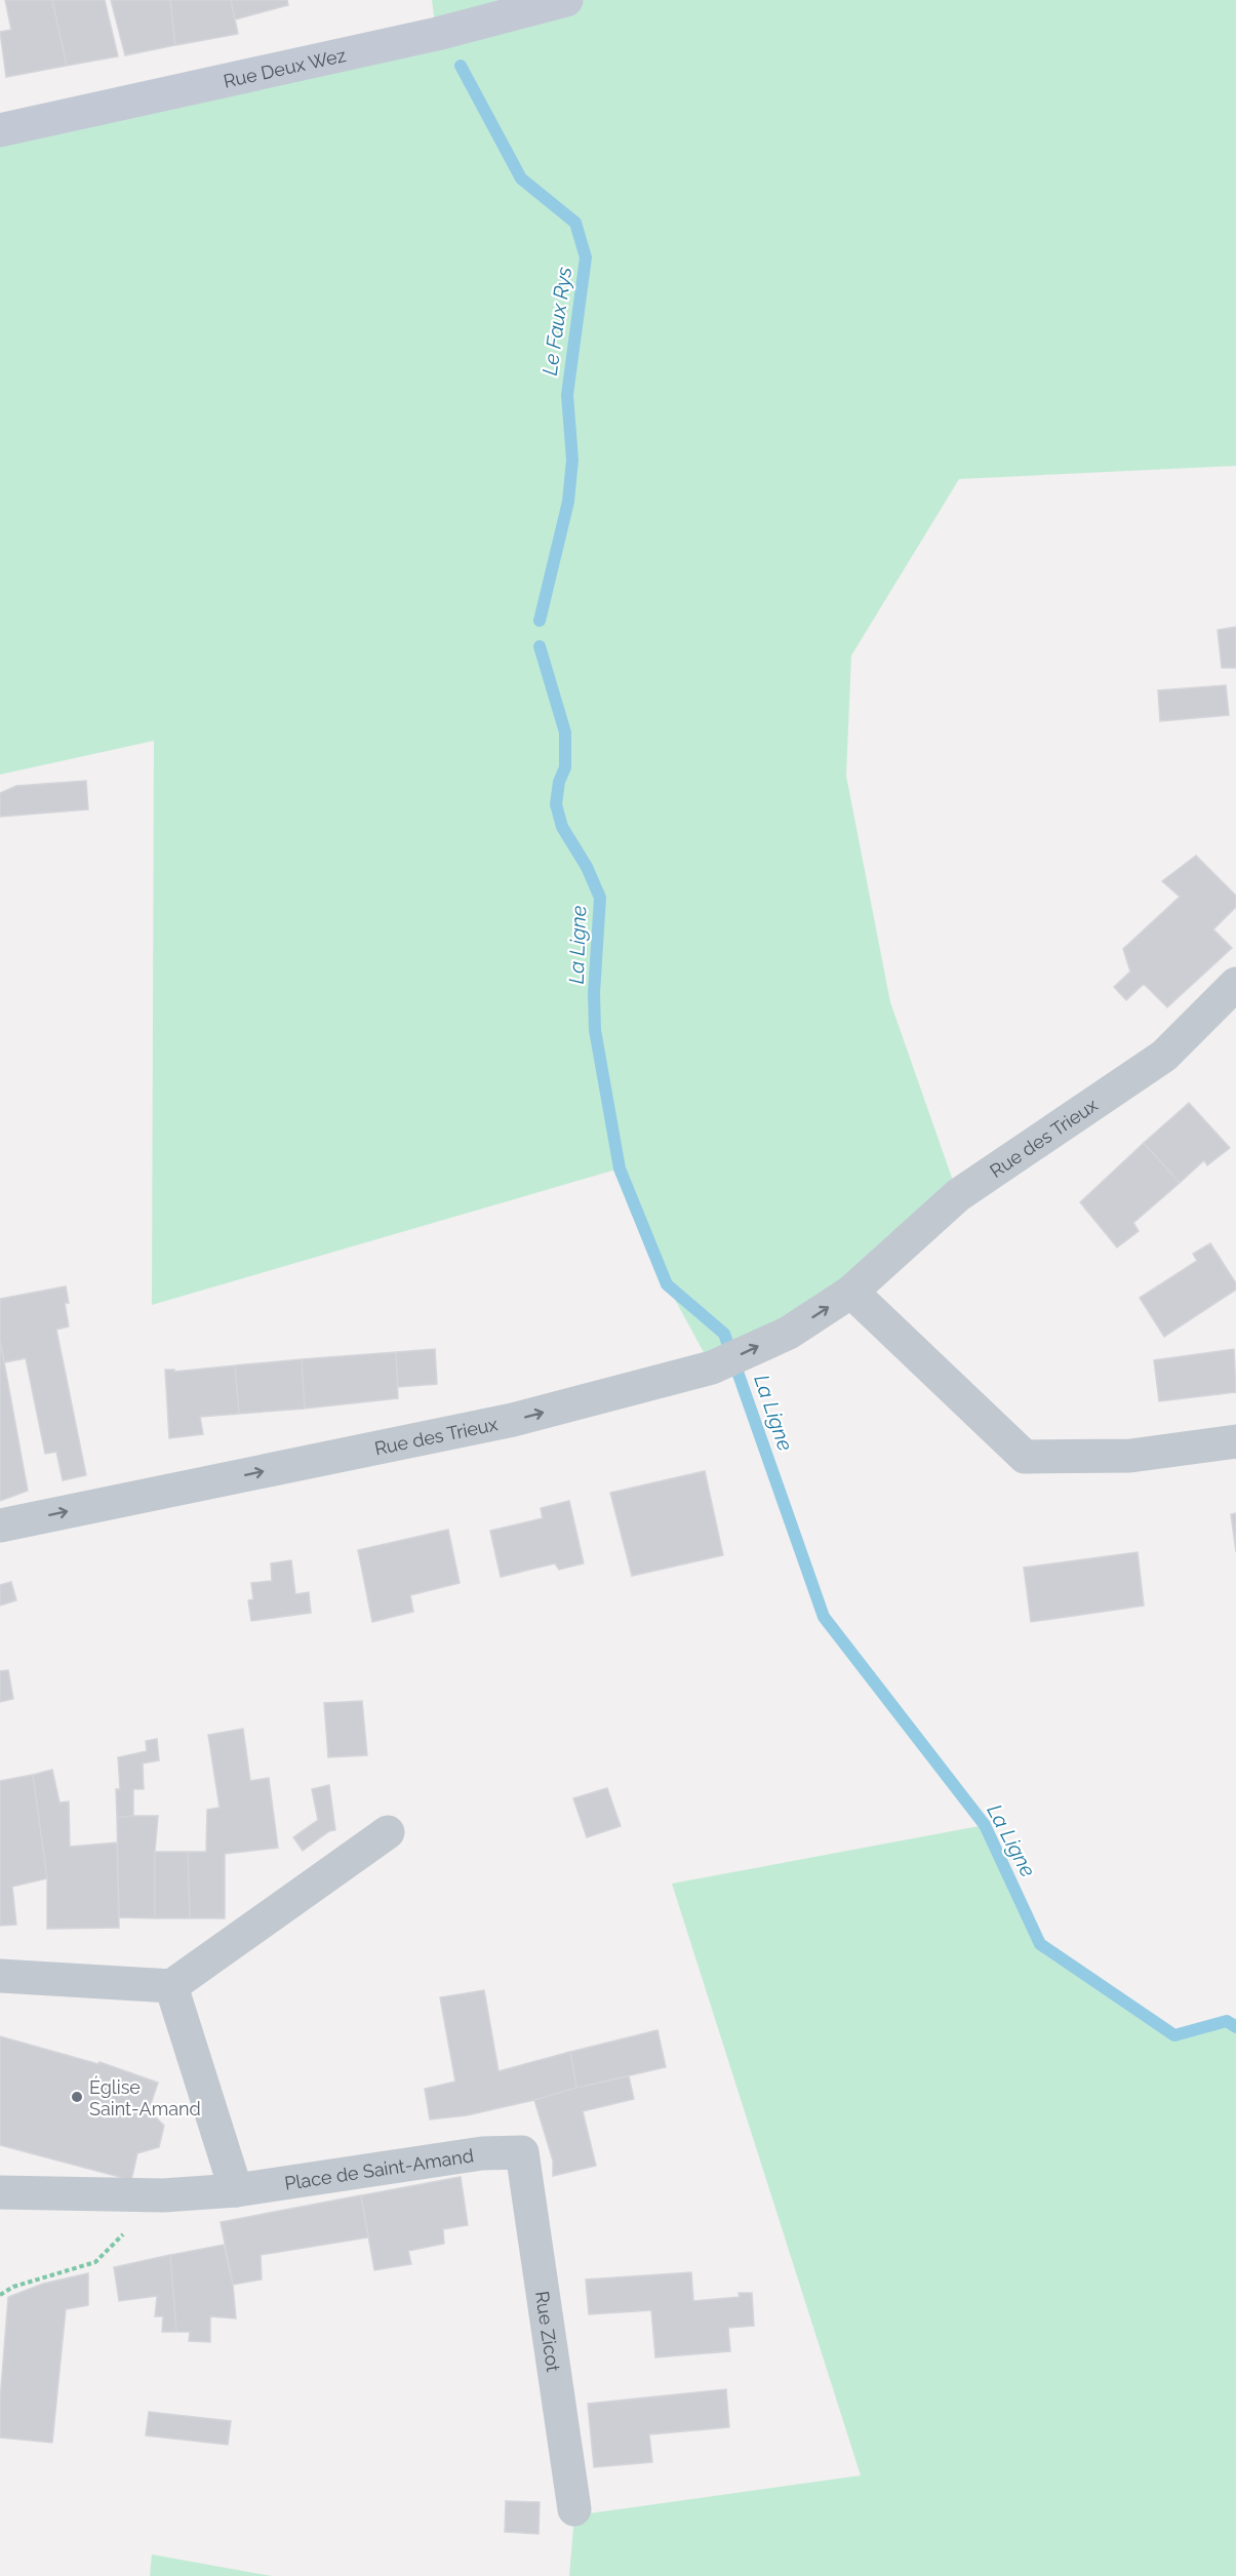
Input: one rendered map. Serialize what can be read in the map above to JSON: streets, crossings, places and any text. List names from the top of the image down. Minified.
{"streets":{"street":["Rue Deux Wez","Rue des Trieux","Place de Saint-Amand","Rue Zicot"]},"crossings":[["Place de Saint-Amand","Rue Zicot"]],"one_way":["Rue des Trieux"],"water":["Le Faux Rys","La Ligne"],"places":["Église Saint-Amand"]}
